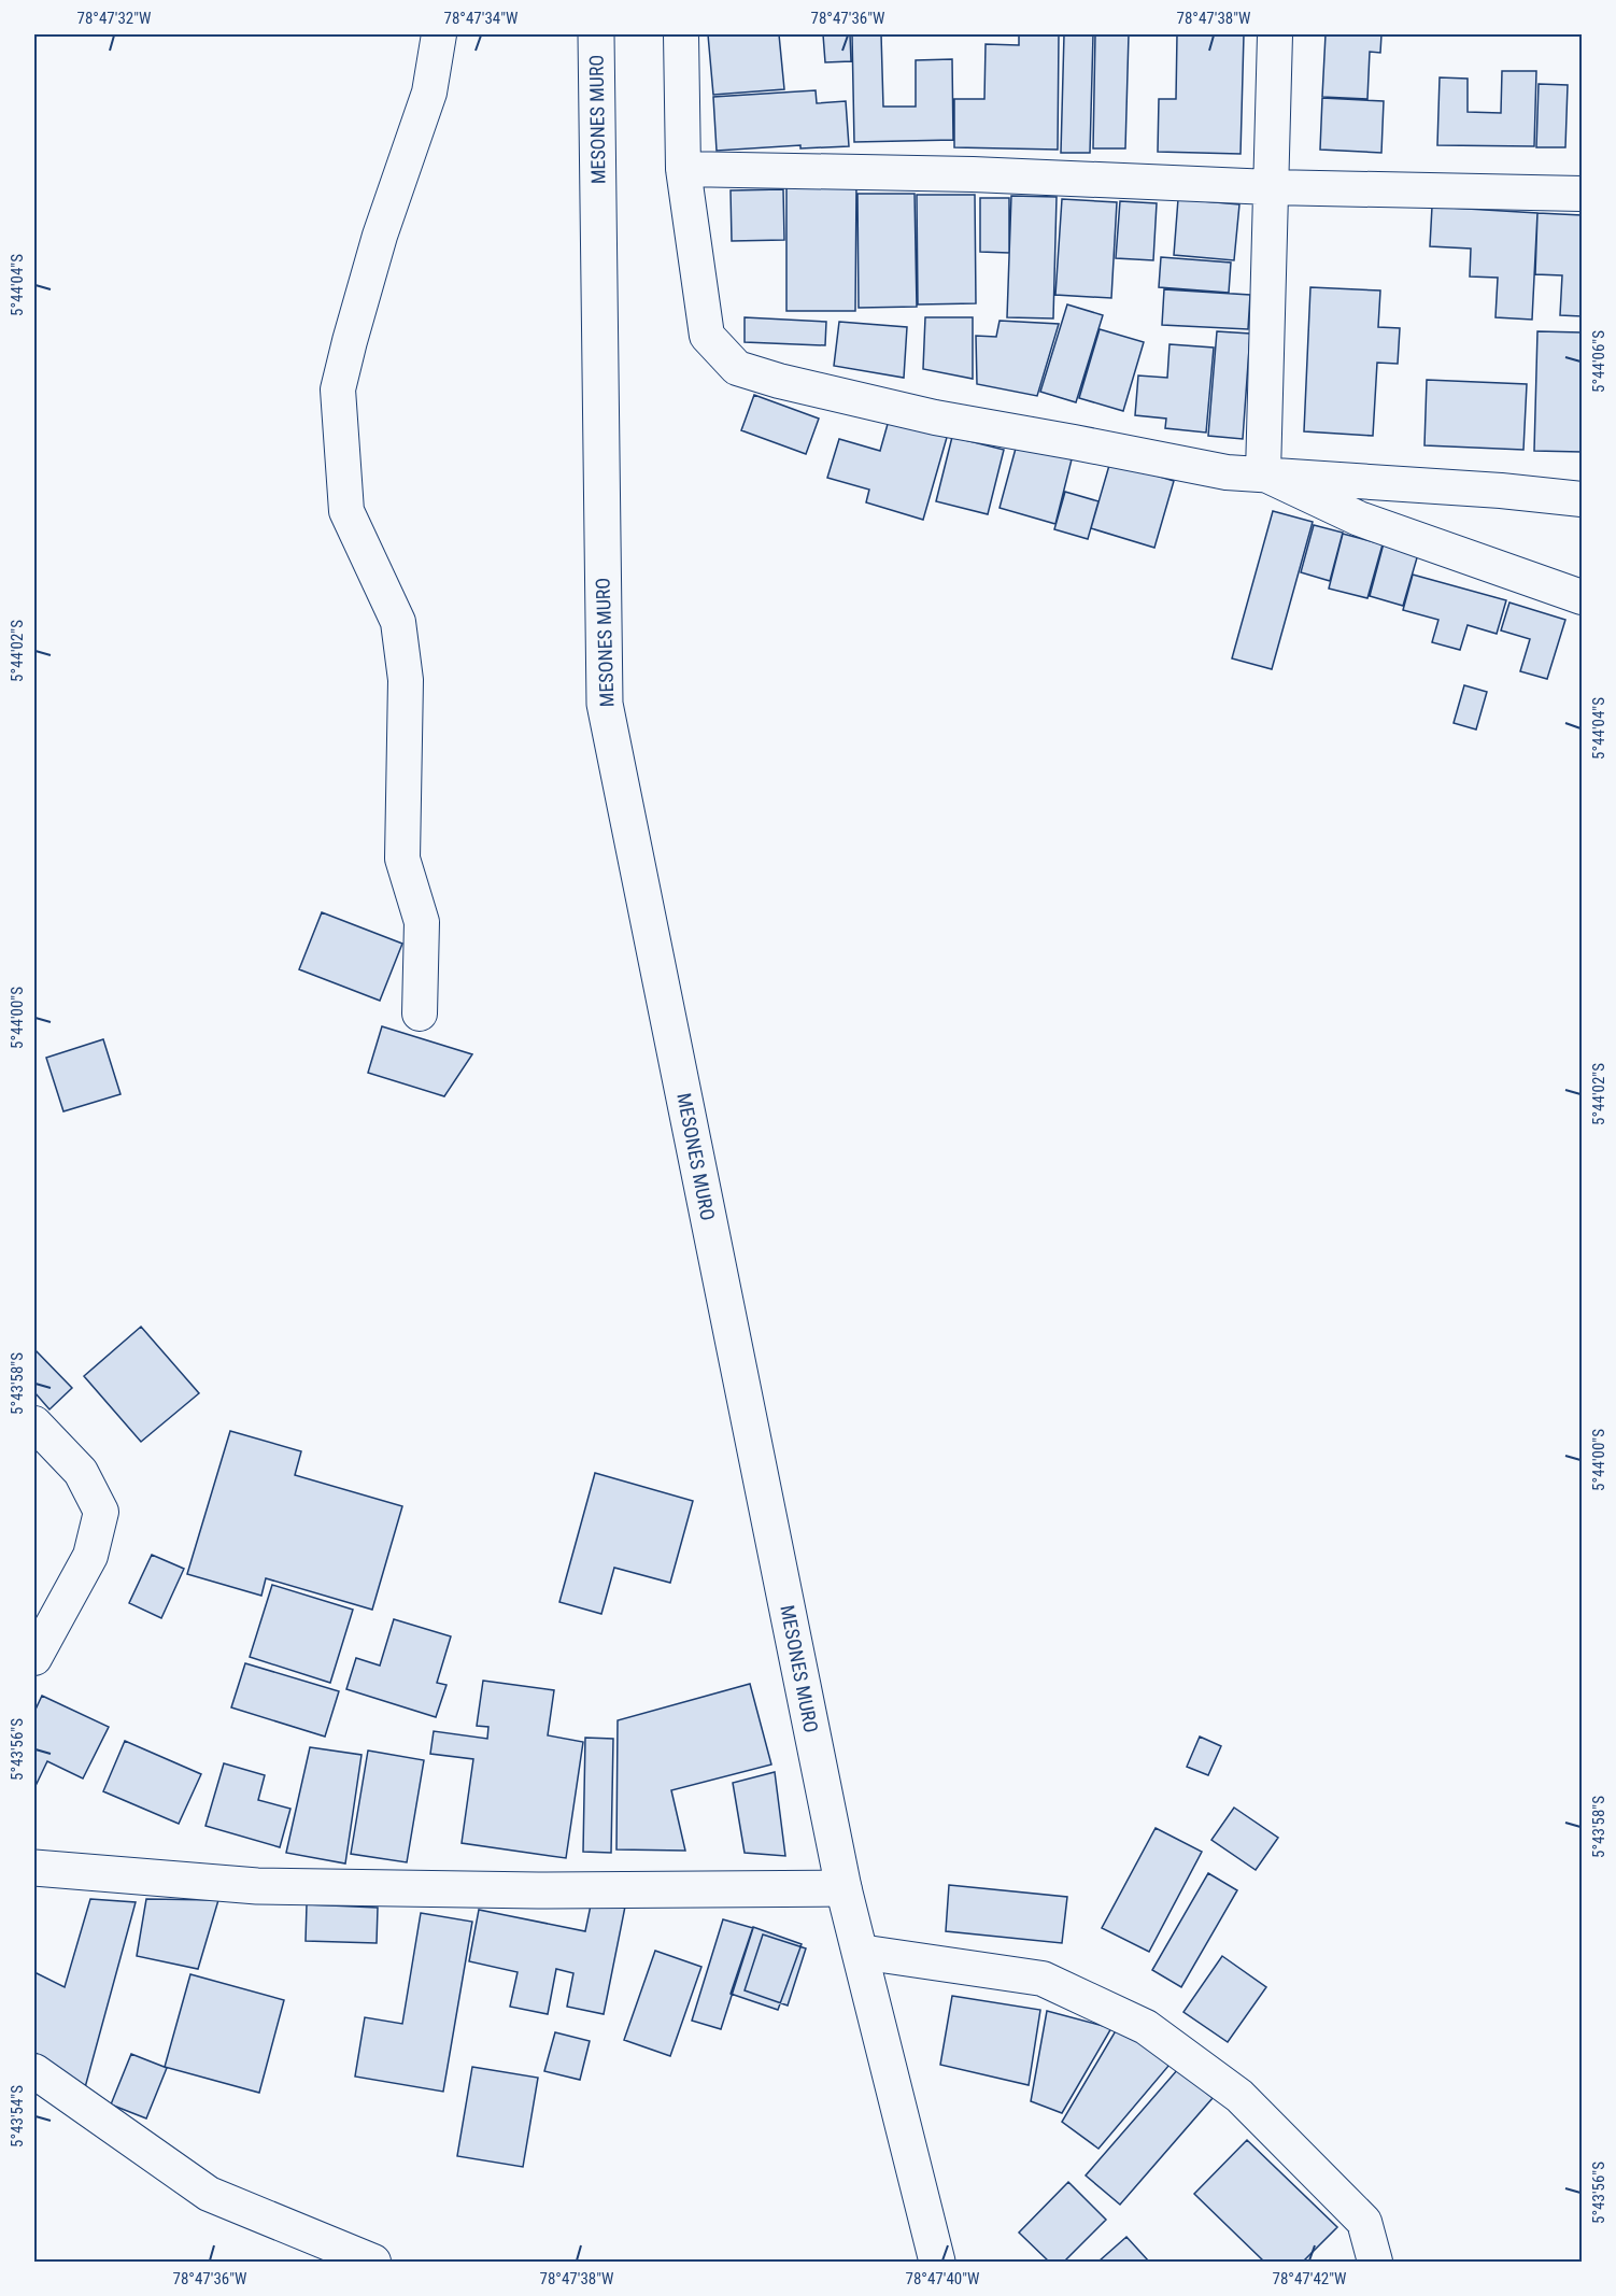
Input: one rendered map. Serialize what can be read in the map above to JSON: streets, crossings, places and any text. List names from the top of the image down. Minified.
{"streets":{"main road":["MESONES MURO"]},"coordinates":["78°47'32\"W","78°47'34\"W","78°47'36\"W","78°47'38\"W","5°44'04\"S","5°44'06\"S","5°44'02\"S","5°44'00\"S","5°43'58\"S","5°43'56\"S","5°43'54\"S","78°47'40\"W","78°47'42\"W"]}
